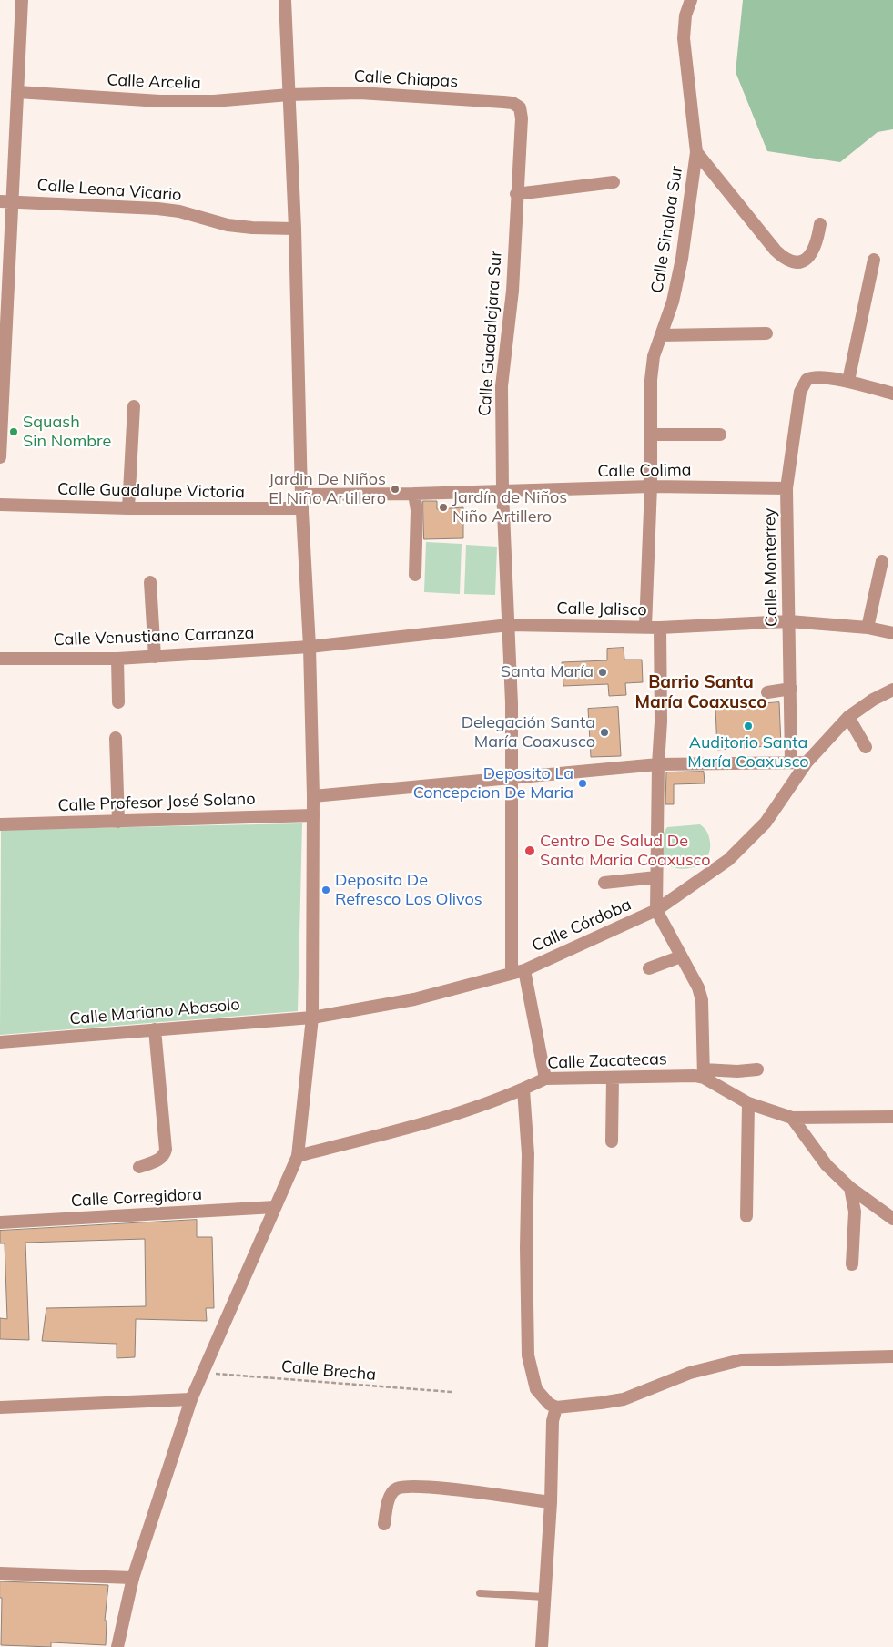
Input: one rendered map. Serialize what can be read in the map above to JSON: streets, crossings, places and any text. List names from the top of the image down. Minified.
{"streets":{"street":["Calle Chiapas","Calle Arcelia","Calle Leona Vicario","Calle Sinaloa Sur","Calle Guadalajara Sur","Calle Colima","Calle Guadalupe Victoria","Calle Monterrey","Calle Jalisco","Calle Venustiano Carranza","Calle Profesor José Solano","Calle Córdoba","Calle Mariano Abasolo","Calle Zacatecas","Calle Corregidora"],"path":["Calle Brecha"]},"crossings":[["Calle Chiapas","Calle Arcelia"],["Calle Chiapas","Calle Guadalajara Sur"],["Calle Sinaloa Sur","Calle Colima"],["Calle Sinaloa Sur","Calle Jalisco"],["Calle Guadalajara Sur","Calle Colima"],["Calle Guadalajara Sur","Calle Jalisco"],["Calle Guadalajara Sur","Calle Córdoba"],["Calle Guadalajara Sur","Calle Zacatecas"],["Calle Colima","Calle Monterrey"],["Calle Monterrey","Calle Jalisco"],["Calle Jalisco","Calle Venustiano Carranza"],["Calle Córdoba","Calle Mariano Abasolo"]],"districts":["Barrio Santa María Coaxusco"],"places":["Squash Sin Nombre","Jardin De Niños El Niño Artillero","Jardín de Niños Niño Artillero","Santa María","Auditorio Santa María Coaxusco","Delegación Santa María Coaxusco","Deposito La Concepcion De Maria","Centro De Salud De Santa Maria Coaxusco","Deposito De Refresco Los Olivos"]}
